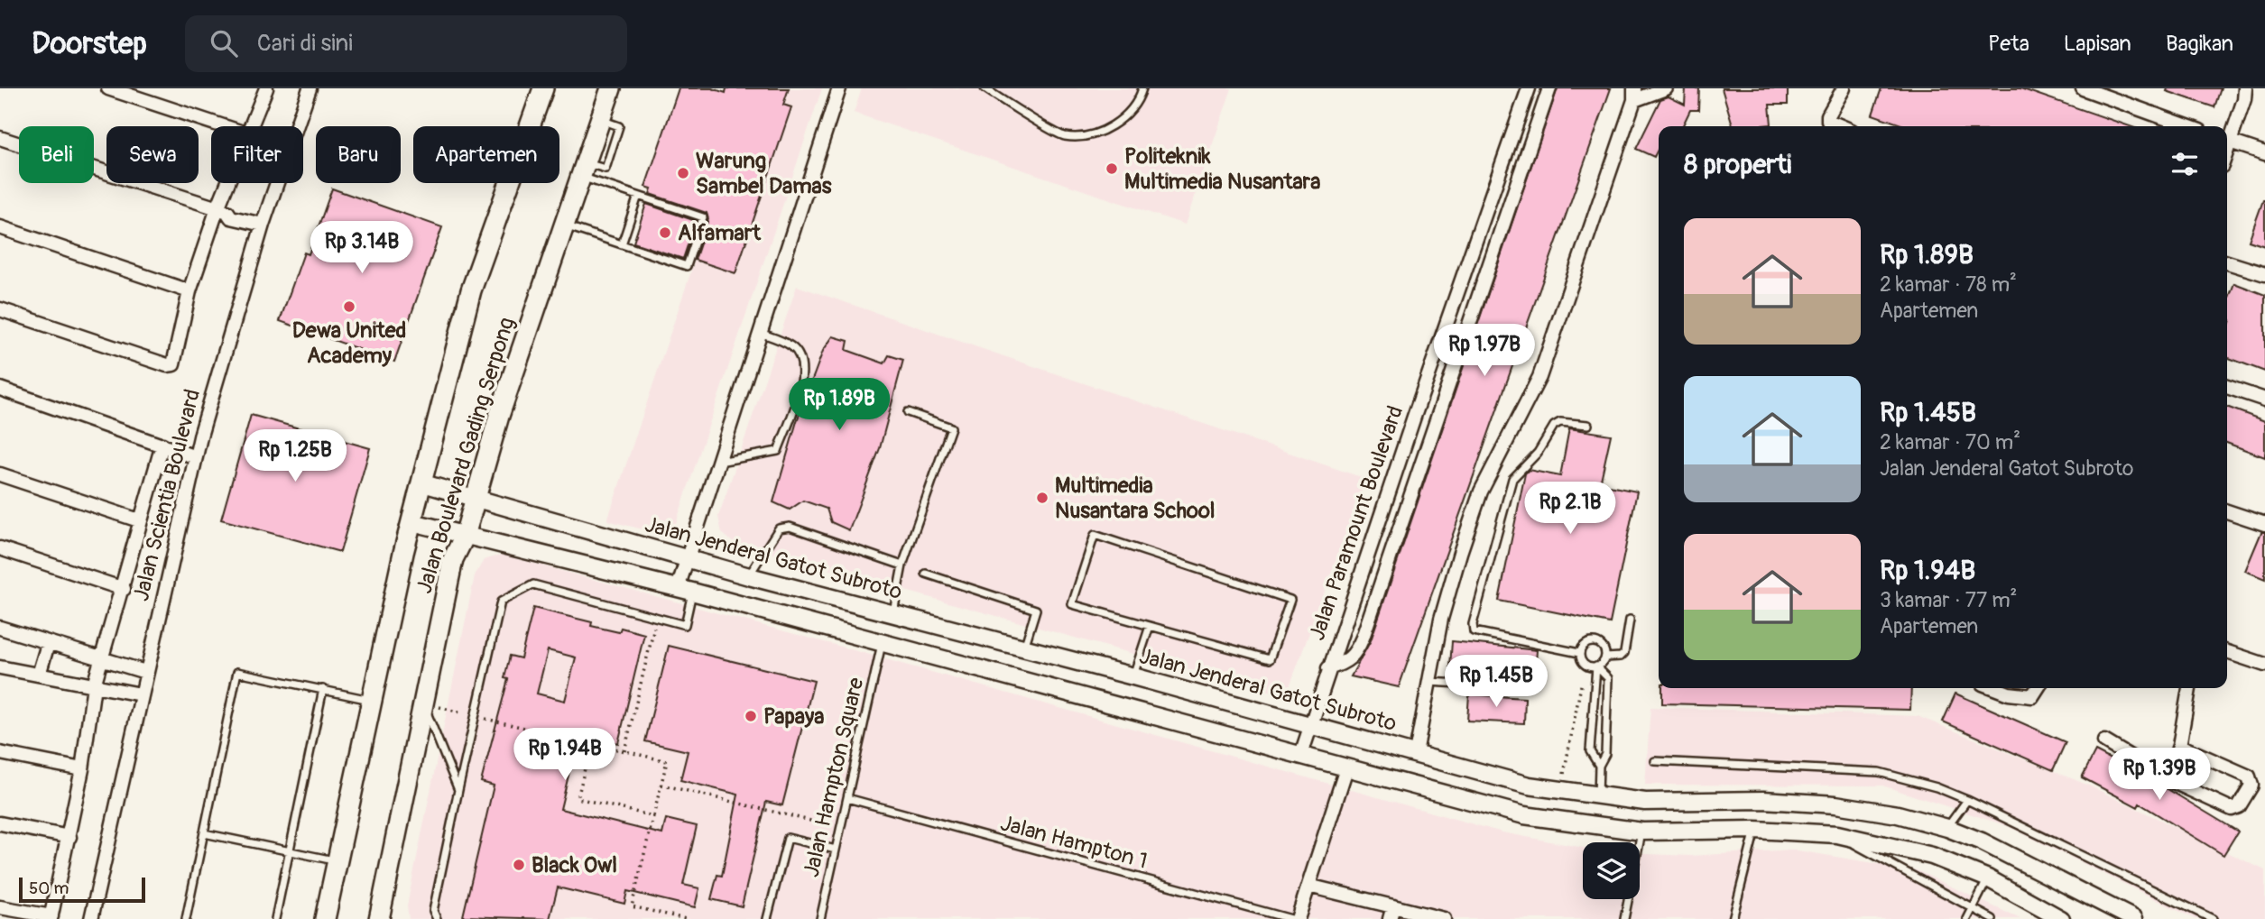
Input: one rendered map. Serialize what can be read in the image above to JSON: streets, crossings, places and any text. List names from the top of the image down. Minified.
{"streets":{"main road":["Jalan Boulevard Gading Serpong"],"street":["Jalan Scientia Boulevard","Jalan Paramount Boulevard","Jalan Jenderal Gatot Subroto"],"lane":["Jalan Hampton Square","Jalan Hampton 1"]},"crossings":[["Jalan Boulevard Gading Serpong","Jalan Jenderal Gatot Subroto"],["Jalan Paramount Boulevard","Jalan Jenderal Gatot Subroto"],["Jalan Hampton Square","Jalan Hampton 1"]],"places":["Politeknik Multimedia Nusantara","Warung Sambel Damas","Alfamart","Dewa United Academy","Multimedia Nusantara School","Papaya","Black Owl"],"scale_bar":"50 m","page":{"header":"Doorstep","search":"Cari di sini","nav":["Peta","Lapisan","Bagikan"],"chip":["Beli","Sewa","Filter","Baru","Apartemen"],"heading":"8 properti","list":[{"name":"Rp 1.89B","note":"2 kamar · 78 m² · Apartemen"},{"name":"Rp 1.45B","note":"2 kamar · 70 m² · Jalan Jenderal Gatot Subroto"},{"name":"Rp 1.94B","note":"3 kamar · 77 m² · Apartemen"}],"price":["Rp 3.14B","Rp 1.97B","Rp 1.89B","Rp 1.25B","Rp 2.1B","Rp 1.45B","Rp 1.94B","Rp 1.39B"],"scale":"50 m"}}
